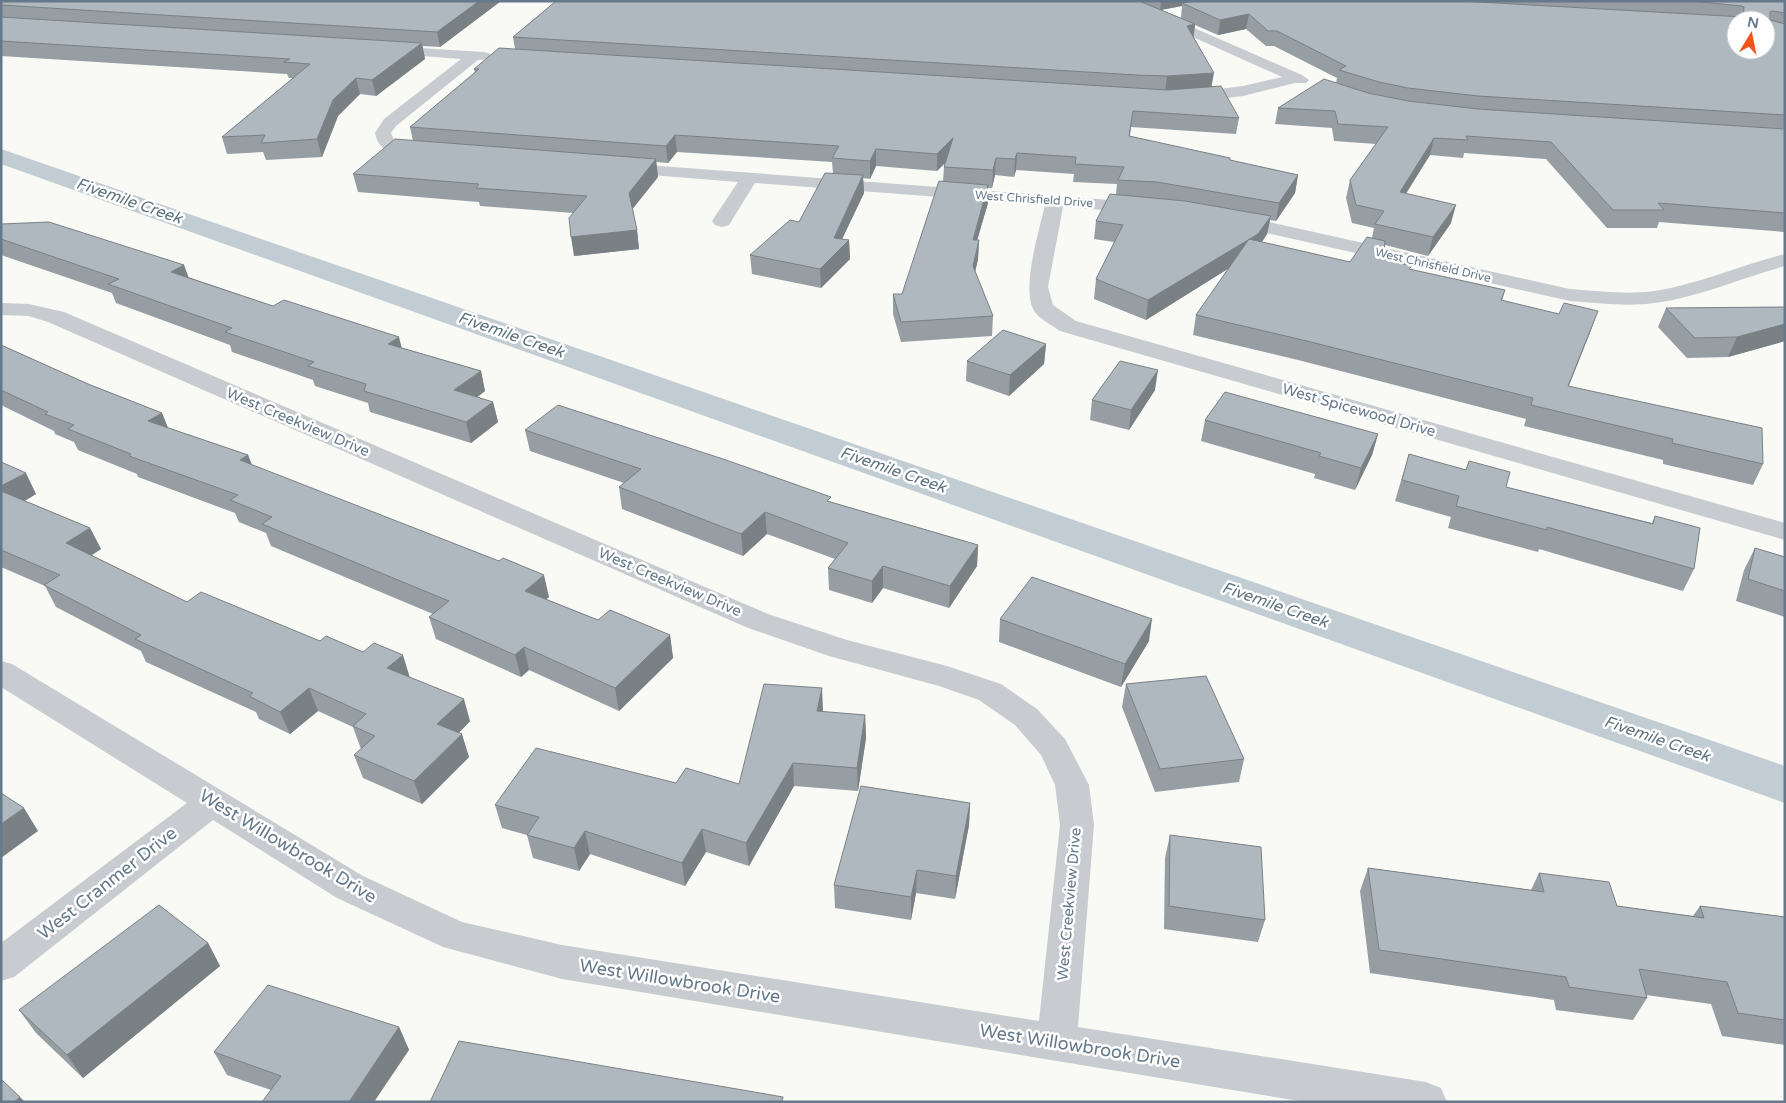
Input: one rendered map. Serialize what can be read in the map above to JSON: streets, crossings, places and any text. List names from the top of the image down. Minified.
{"streets":{"street":["West Chrisfield Drive","West Spicewood Drive","West Creekview Drive","West Willowbrook Drive","West Cranmer Drive"]},"crossings":[["West Chrisfield Drive","West Spicewood Drive"],["West Creekview Drive","West Willowbrook Drive"],["West Willowbrook Drive","West Cranmer Drive"]],"water":["Fivemile Creek"],"north":"top"}
